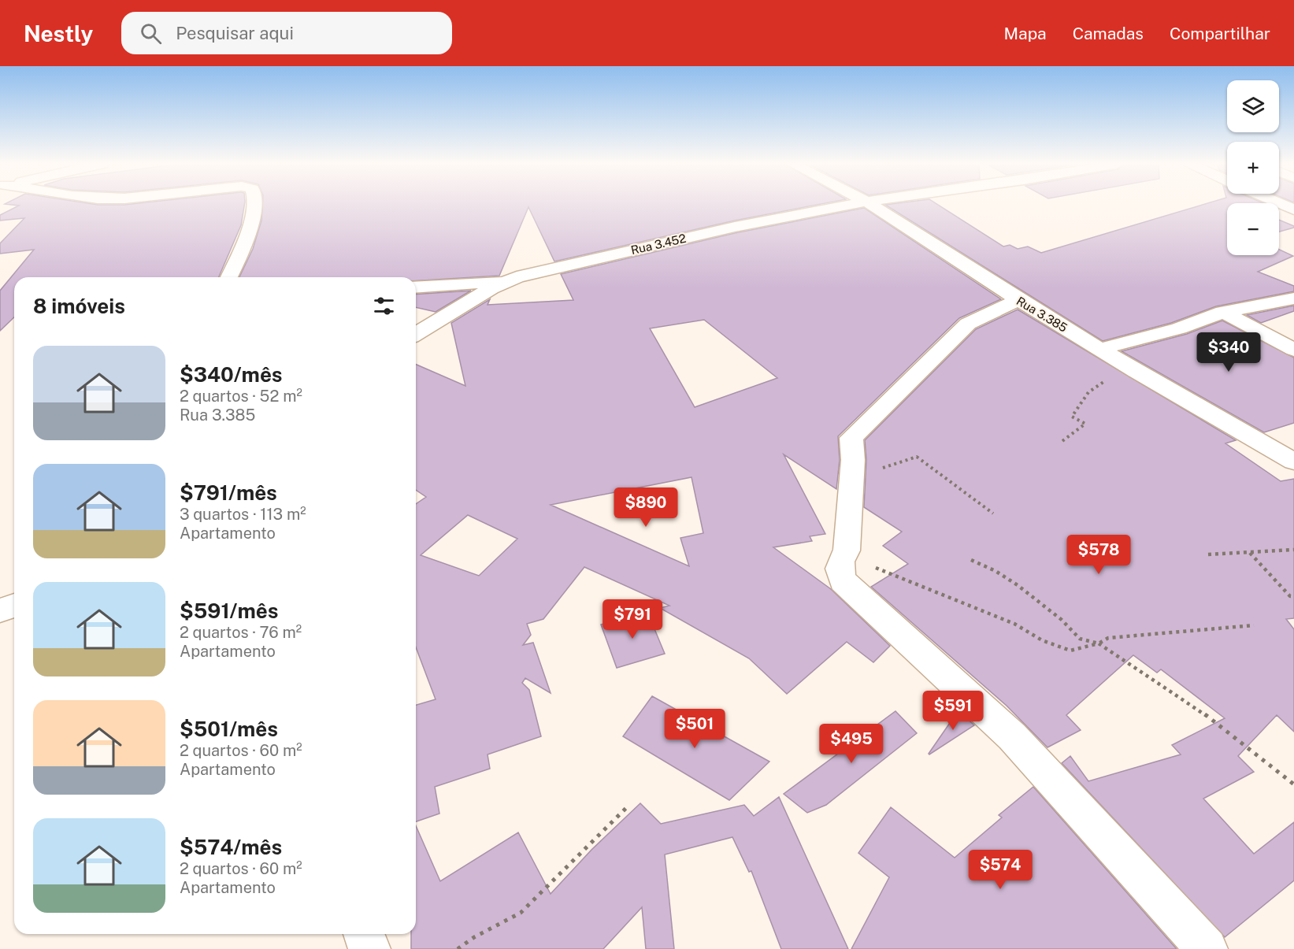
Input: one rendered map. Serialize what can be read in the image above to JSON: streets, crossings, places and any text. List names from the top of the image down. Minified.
{"streets":{"street":["Rua 3.452","Rua 3.385"]},"page":{"header":"Nestly","search":"Pesquisar aqui","nav":["Mapa","Camadas","Compartilhar"],"map_buttons":["+","−"],"heading":"8 imóveis","price":["$340","$890","$578","$791","$591","$501","$495","$574"],"list":[{"name":"$340/mês","note":"2 quartos · 52 m² · Rua 3.385"},{"name":"$791/mês","note":"3 quartos · 113 m² · Apartamento"},{"name":"$591/mês","note":"2 quartos · 76 m² · Apartamento"},{"name":"$501/mês","note":"2 quartos · 60 m² · Apartamento"},{"name":"$574/mês","note":"2 quartos · 60 m² · Apartamento"}]}}
